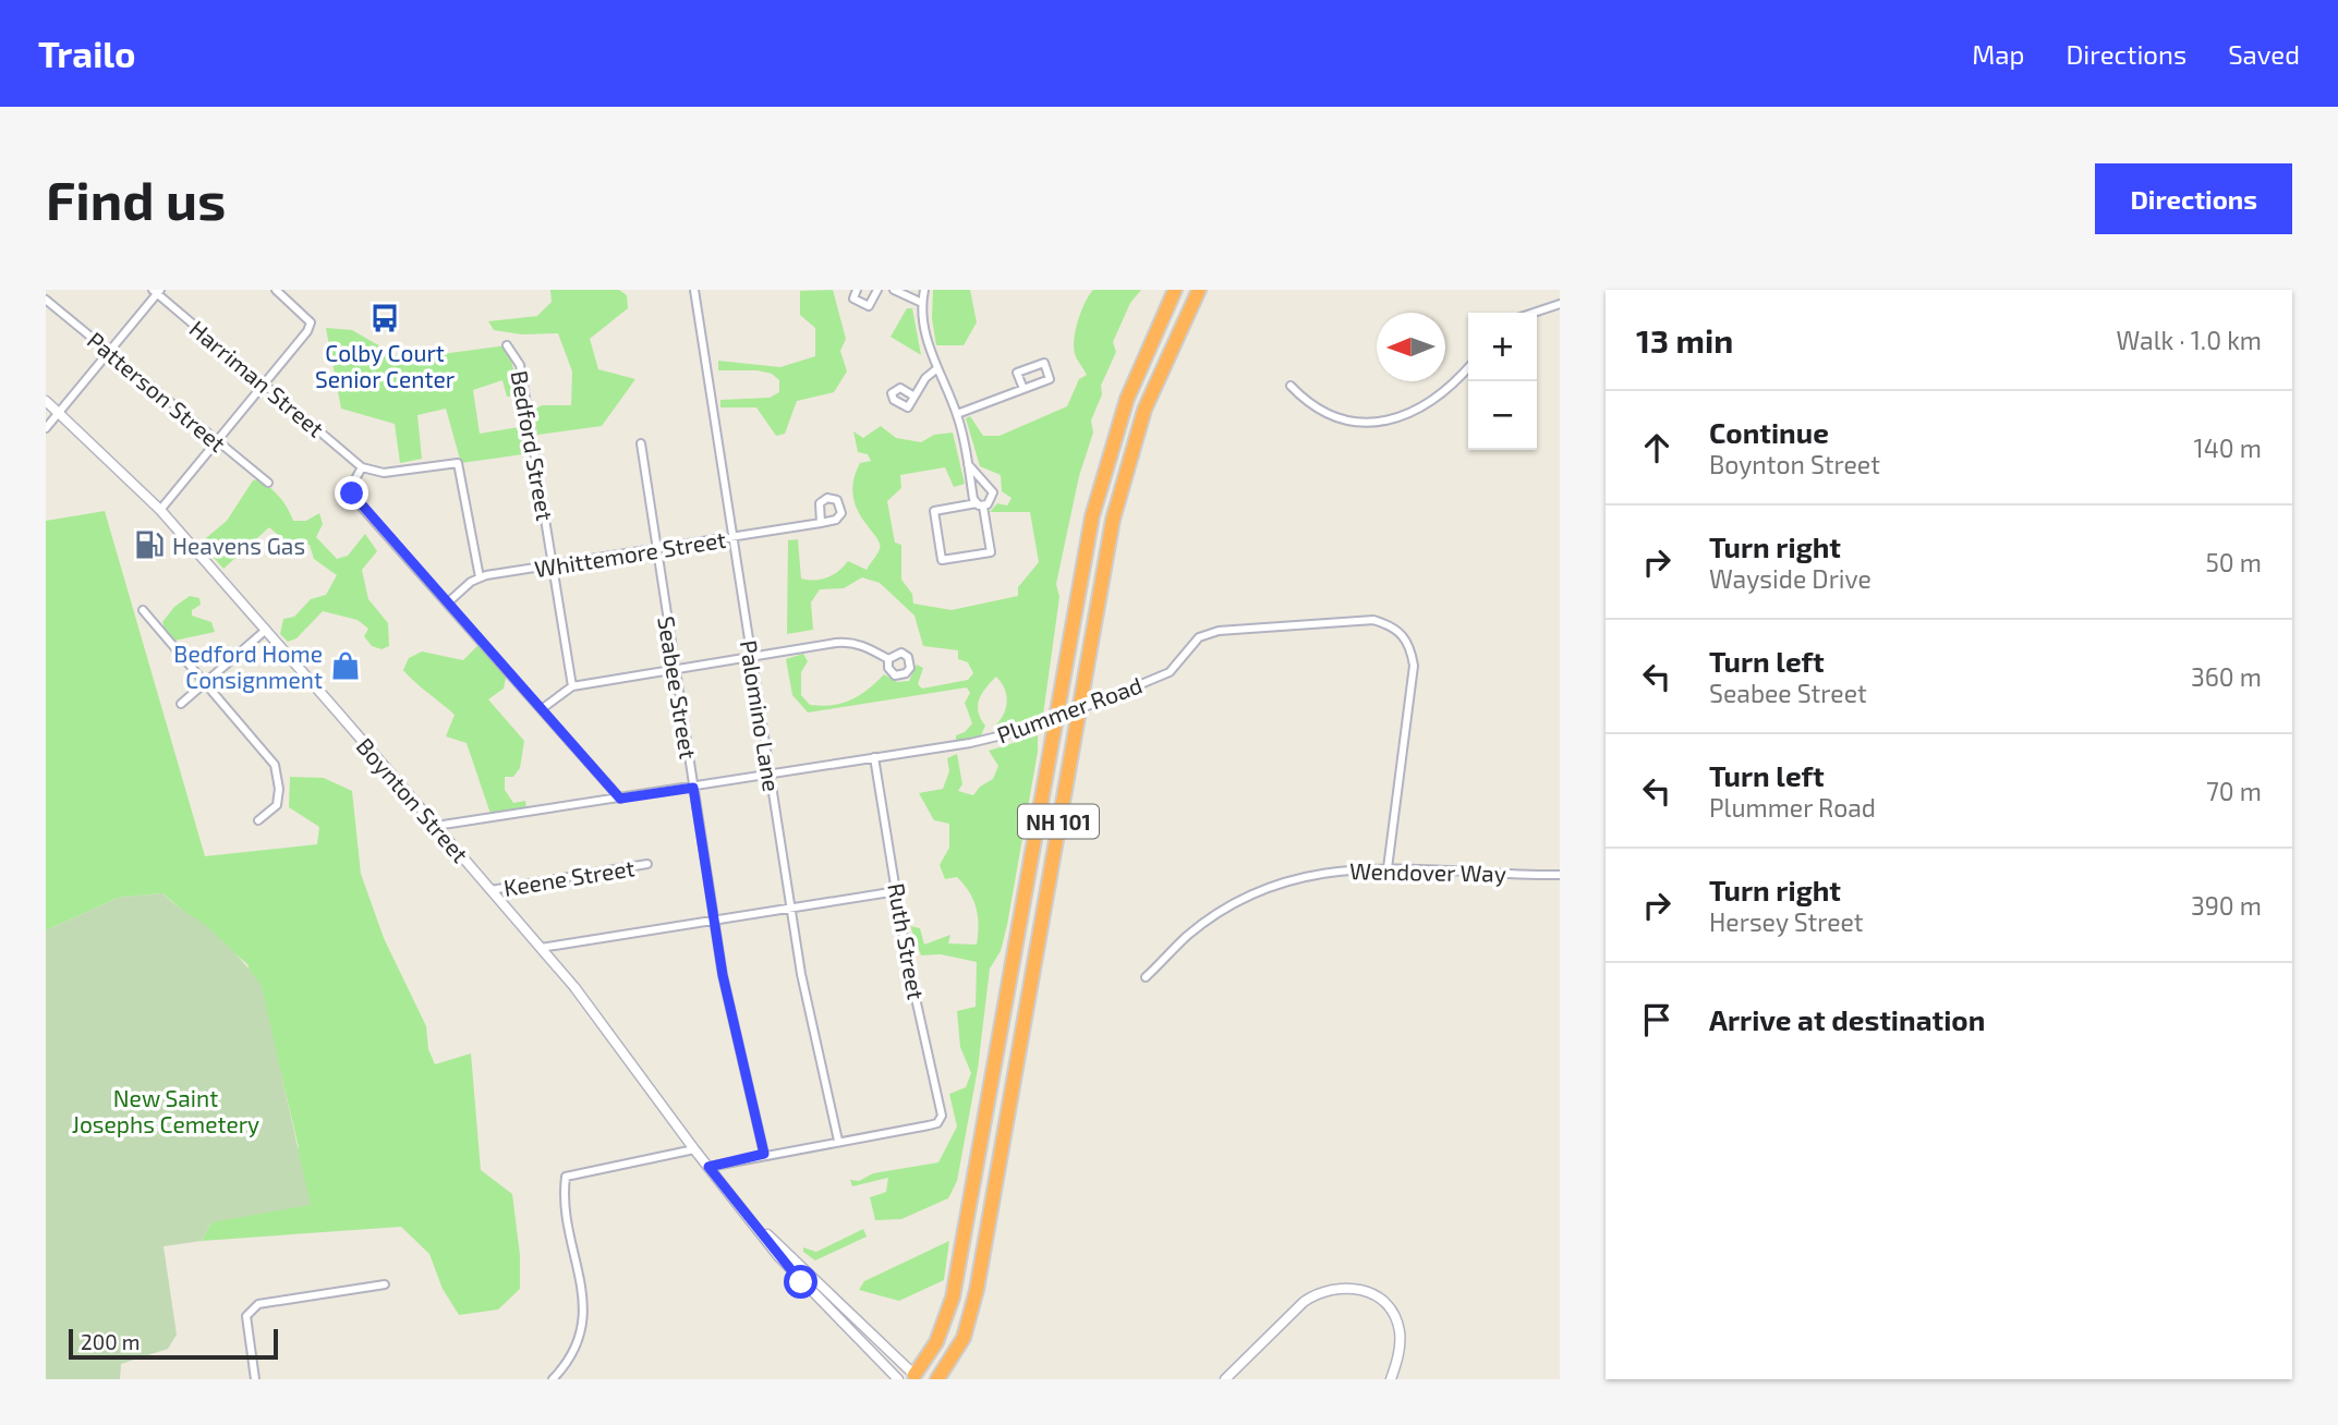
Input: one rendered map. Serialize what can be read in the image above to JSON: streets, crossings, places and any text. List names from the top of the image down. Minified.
{"streets":{"highway":["NH 101"],"street":["Harriman Street","Patterson Street","Bedford Street","Whittemore Street","Seabee Street","Plummer Road","Palomino Lane","Boynton Street","Wendover Way","Keene Street","Ruth Street"]},"crossings":[["Bedford Street","Whittemore Street"],["Whittemore Street","Seabee Street"],["Whittemore Street","Palomino Lane"],["Seabee Street","Plummer Road"],["Plummer Road","Palomino Lane"],["Plummer Road","Boynton Street"],["Plummer Road","Wendover Way"],["Plummer Road","Ruth Street"],["Palomino Lane","Ruth Street"],["Boynton Street","NH 101"],["Boynton Street","Keene Street"]],"parks":["New Saint Josephs Cemetery"],"places":{"bus stop":["Colby Court Senior Center"],"fuel station":["Heavens Gas"],"shop":["Bedford Home Consignment"]},"scale_bar":"200 m","north":"left","page":{"header":"Trailo","nav":["Map","Directions","Saved"],"buttons":"Directions","title":"Find us","heading":["13 min","Walk · 1.0 km"],"map_buttons":["+","−"],"list":[["Continue","Boynton Street","140 m"],["Turn right","Wayside Drive","50 m"],["Turn left","Seabee Street","360 m"],["Turn left","Plummer Road","70 m"],["Turn right","Hersey Street","390 m"],"Arrive at destination"],"scale":"200 m"}}
